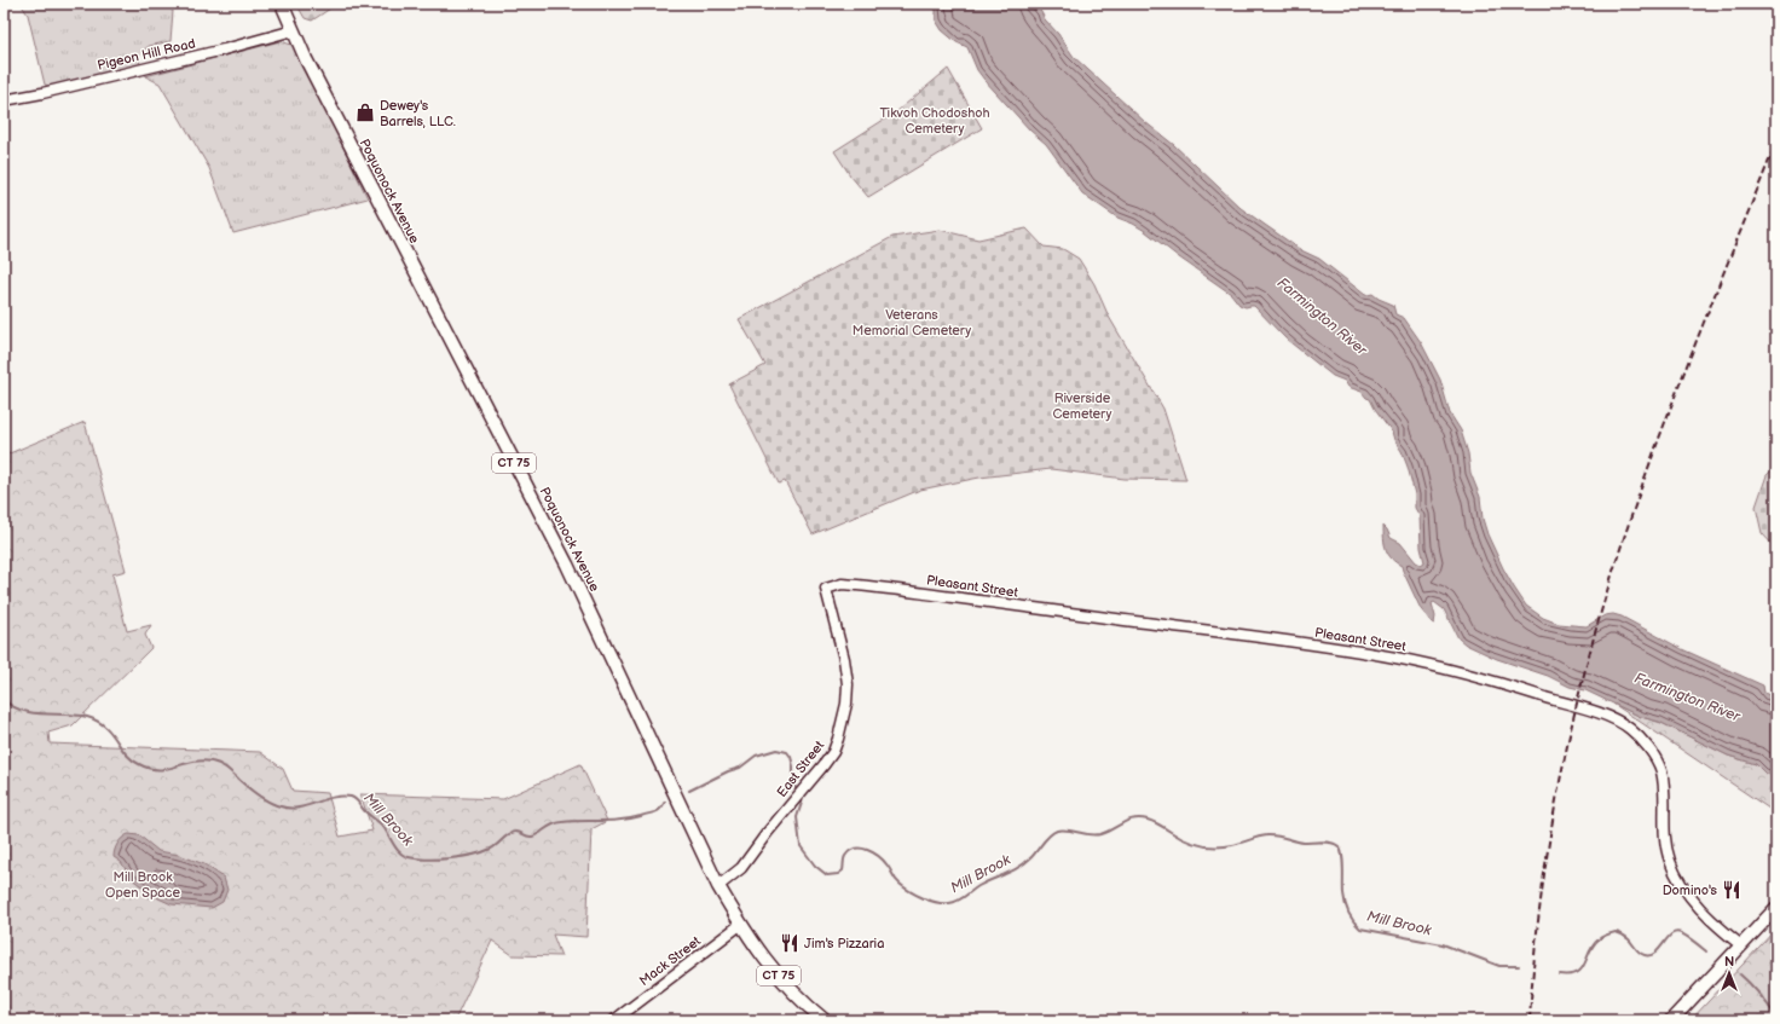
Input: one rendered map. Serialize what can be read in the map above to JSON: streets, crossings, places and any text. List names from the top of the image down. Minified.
{"streets":{"main road":["Poquonock Avenue","CT 75"],"street":["Pigeon Hill Road","Pleasant Street","East Street","Mack Street"]},"crossings":[["Pigeon Hill Road","Poquonock Avenue"],["Poquonock Avenue","East Street"],["Poquonock Avenue","Mack Street"],["Pleasant Street","East Street"]],"water":["Farmington River","Mill Brook"],"parks":["Tikvoh Chodoshoh Cemetery","Veterans Memorial Cemetery","Riverside Cemetery","Mill Brook Open Space"],"places":{"shop":["Dewey's Barrels, LLC."],"restaurant":["Domino's","Jim's Pizzaria"]},"north":"top"}
